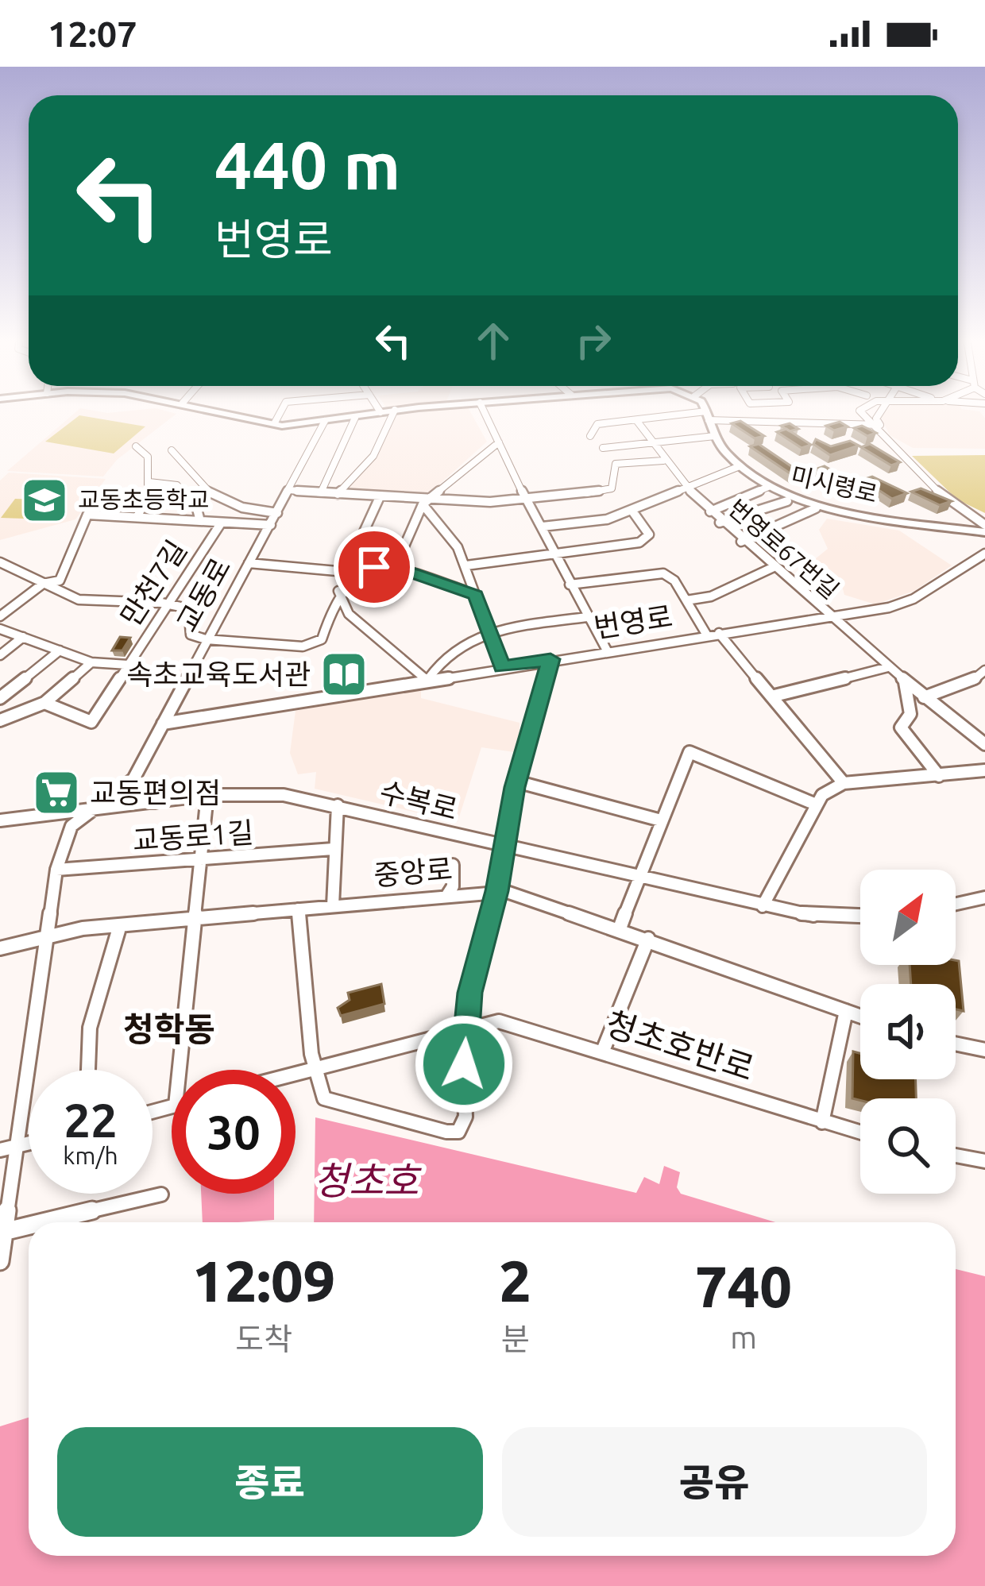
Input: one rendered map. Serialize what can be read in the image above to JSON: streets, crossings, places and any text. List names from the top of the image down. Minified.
{"streets":{"main road":["미시령로"],"street":["번영로67번길","만천7길","교동로","번영로","수복로","교동로1길","중앙로","청초호반로"]},"crossings":[["미시령로","번영로67번길"],["번영로67번길","번영로"],["교동로","번영로"],["교동로","수복로"],["교동로","교동로1길"],["교동로","중앙로"]],"districts":["청학동"],"water":["청초호"],"places":{"school or university":["교동초등학교"],"library":["속초교육도서관"],"supermarket":["교동편의점"]},"north":"top right","page":{"status":"12:07","turn":["440 m","번영로"],"speed":"22 km/h","limit":"30","eta":["12:09","도착","2","분","740","m"],"buttons":["종료","공유"]}}
